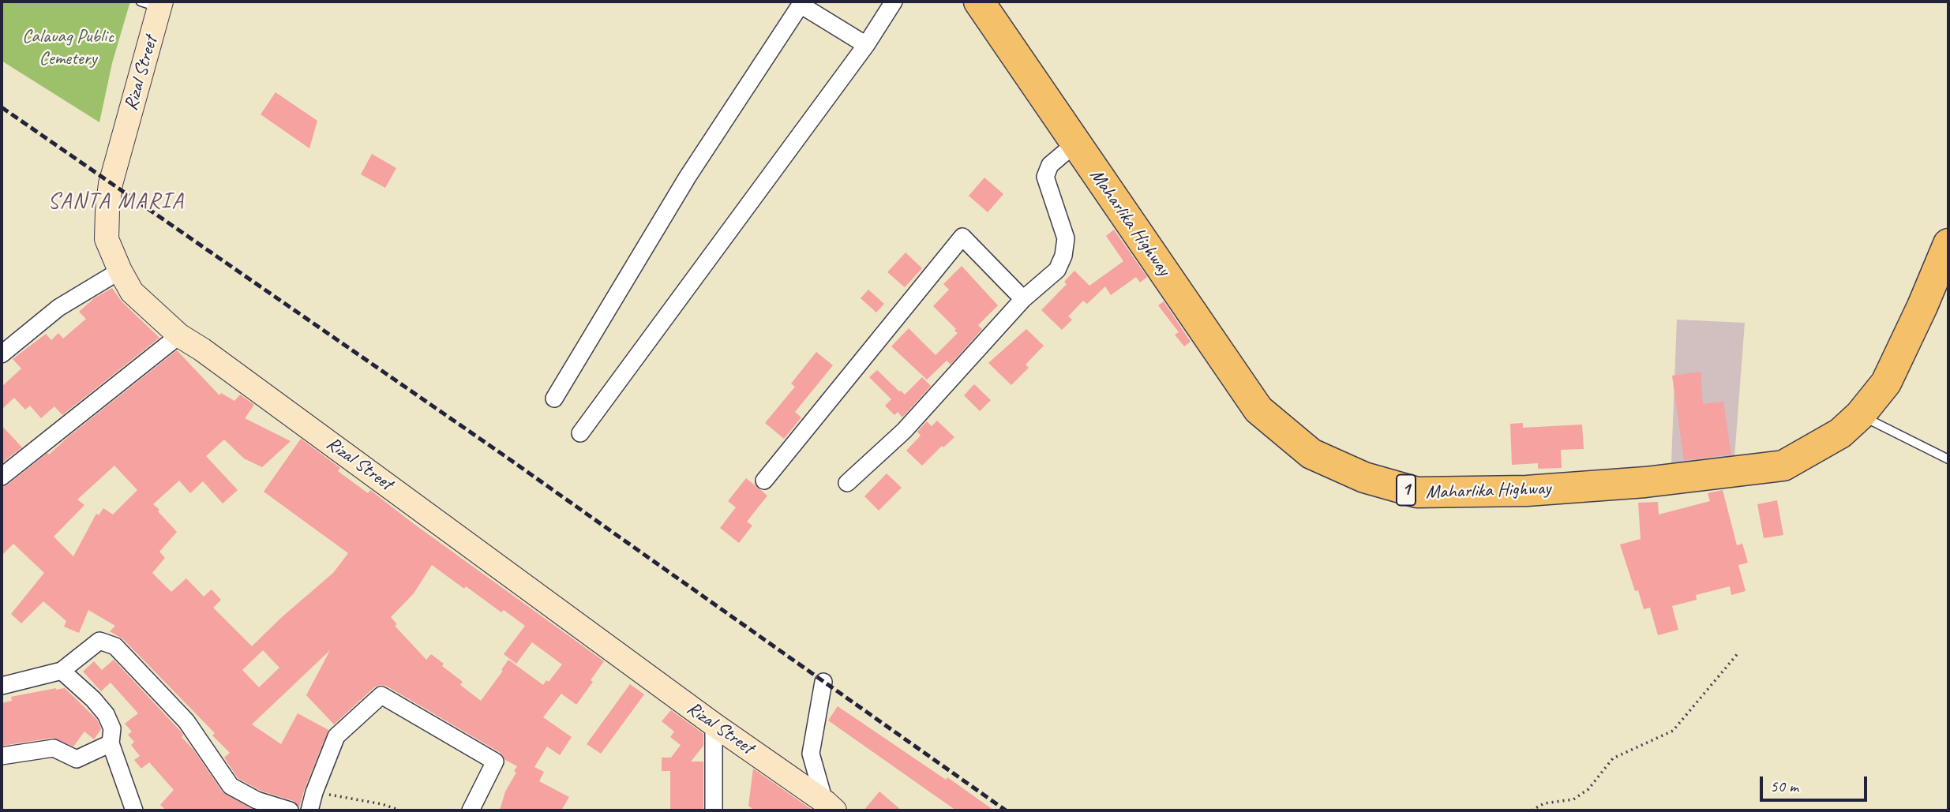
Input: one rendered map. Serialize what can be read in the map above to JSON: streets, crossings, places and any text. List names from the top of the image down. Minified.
{"streets":{"highway":["Maharlika Highway","1"],"street":["Rizal Street"]},"districts":["SANTA MARIA"],"parks":["Calauag Public Cemetery"],"scale_bar":"50 m"}
